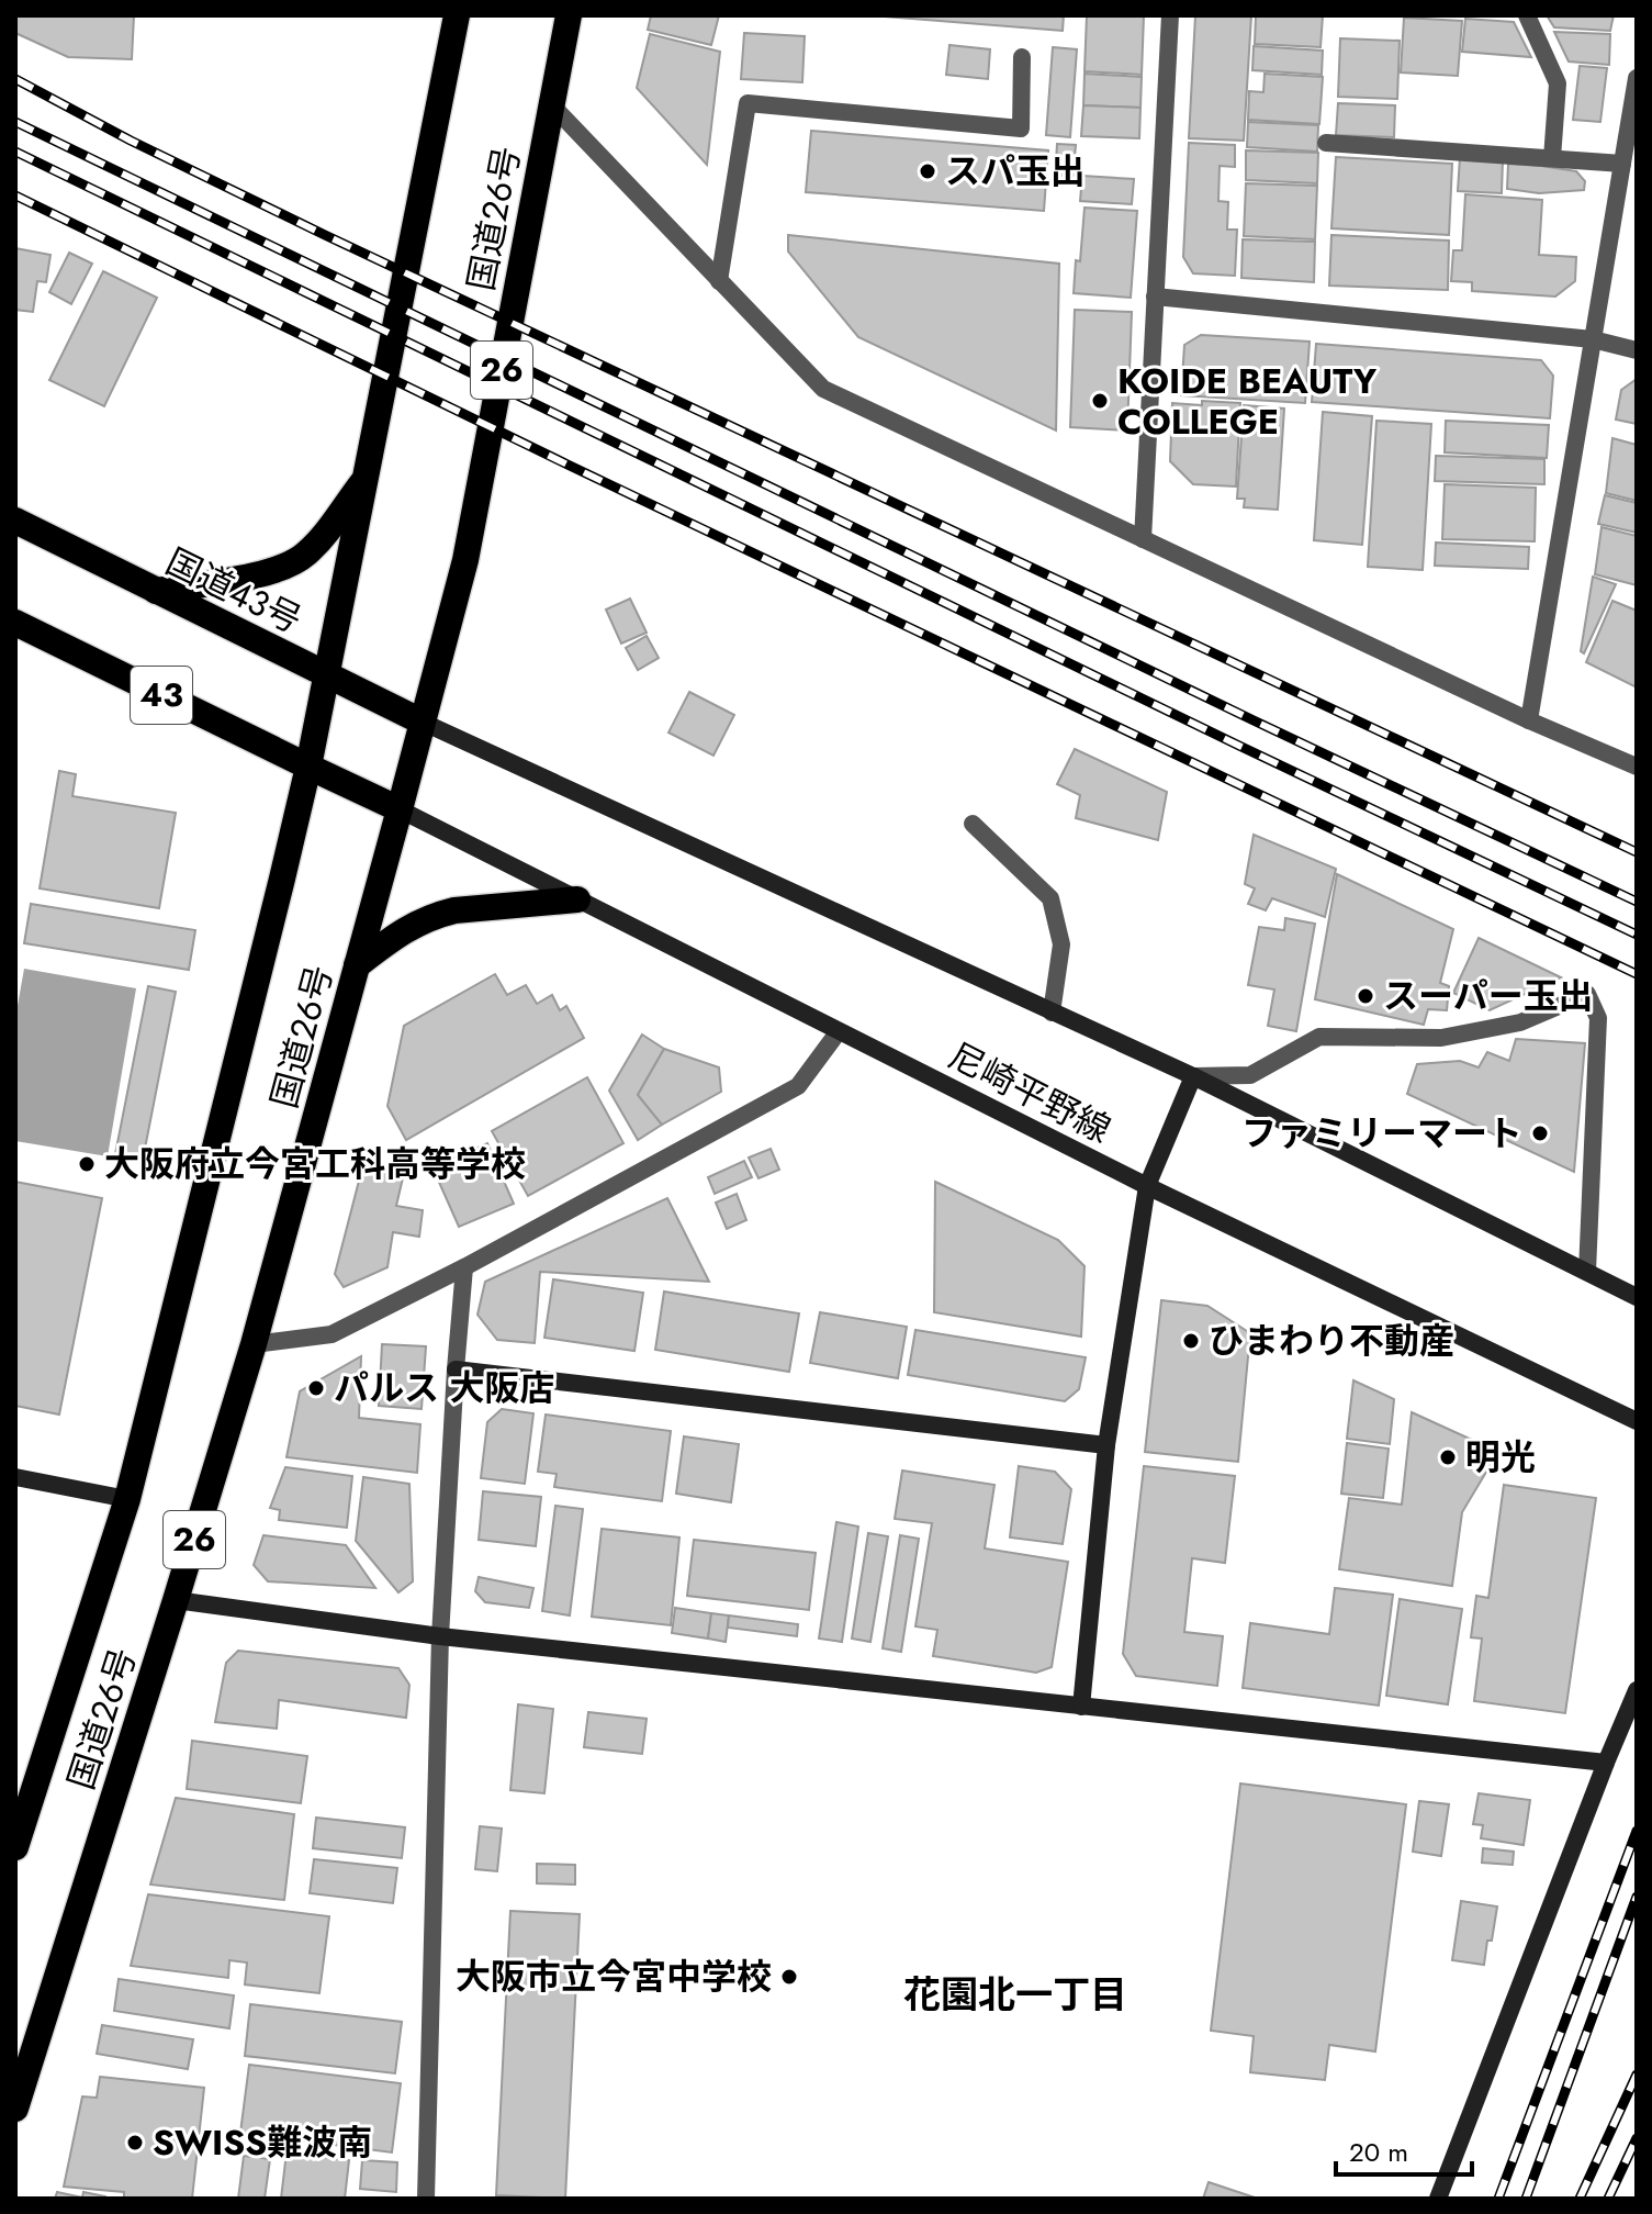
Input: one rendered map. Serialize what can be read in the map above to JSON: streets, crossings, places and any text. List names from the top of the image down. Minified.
{"streets":{"highway":["国道26号","26","国道43号","43"],"street":["尼崎平野線"]},"crossings":[["国道26号","国道43号"],["国道26号","43"],["国道26号","尼崎平野線"],["43","尼崎平野線"]],"districts":["花園北一丁目"],"places":["スパ玉出","KOIDE BEAUTY COLLEGE","スーパー玉出","ファミリーマート","大阪府立今宮工科高等学校","ひまわり不動産","パルス 大阪店","明光","大阪市立今宮中学校","SWISS難波南"],"scale_bar":"20 m"}
